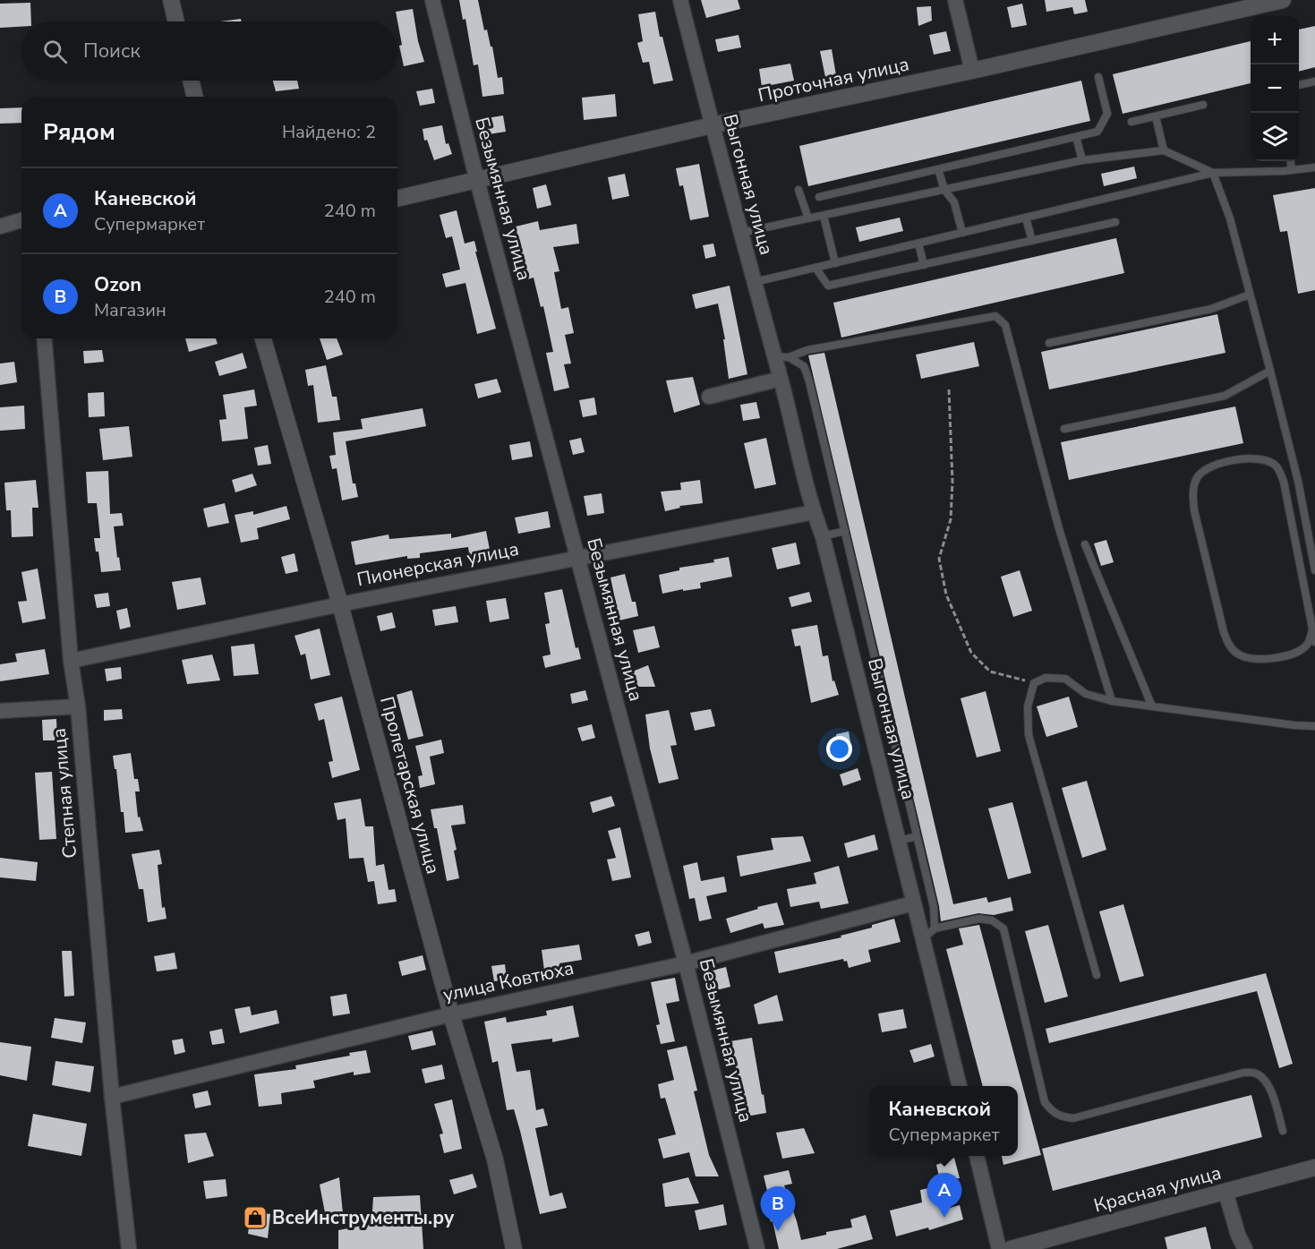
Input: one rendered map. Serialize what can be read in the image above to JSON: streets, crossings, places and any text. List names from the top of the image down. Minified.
{"streets":{"street":["Проточная улица","Выгонная улица","Безымянная улица","Пионерская улица","Пролетарская улица","Степная улица","улица Ковтюха","Красная улица"]},"crossings":[["Проточная улица","Выгонная улица"],["Проточная улица","Безымянная улица"],["Выгонная улица","Пионерская улица"],["Выгонная улица","улица Ковтюха"],["Безымянная улица","Пионерская улица"],["Безымянная улица","улица Ковтюха"],["Пионерская улица","Пролетарская улица"],["Пионерская улица","Степная улица"],["Пролетарская улица","улица Ковтюха"],["Степная улица","улица Ковтюха"]],"places":{"shop":["ВсеИнструменты.ру"]},"page":{"map_buttons":["+","−"],"search":"Поиск","heading":["Рядом","Найдено: 2"],"list":[{"mark":"A","name":"Каневской","note":"Супермаркет","value":"240 m"},{"mark":"B","name":"Ozon","note":"Магазин","value":"240 m"}],"popup":["Каневской","Супермаркет"],"pins":["A","B"]}}
